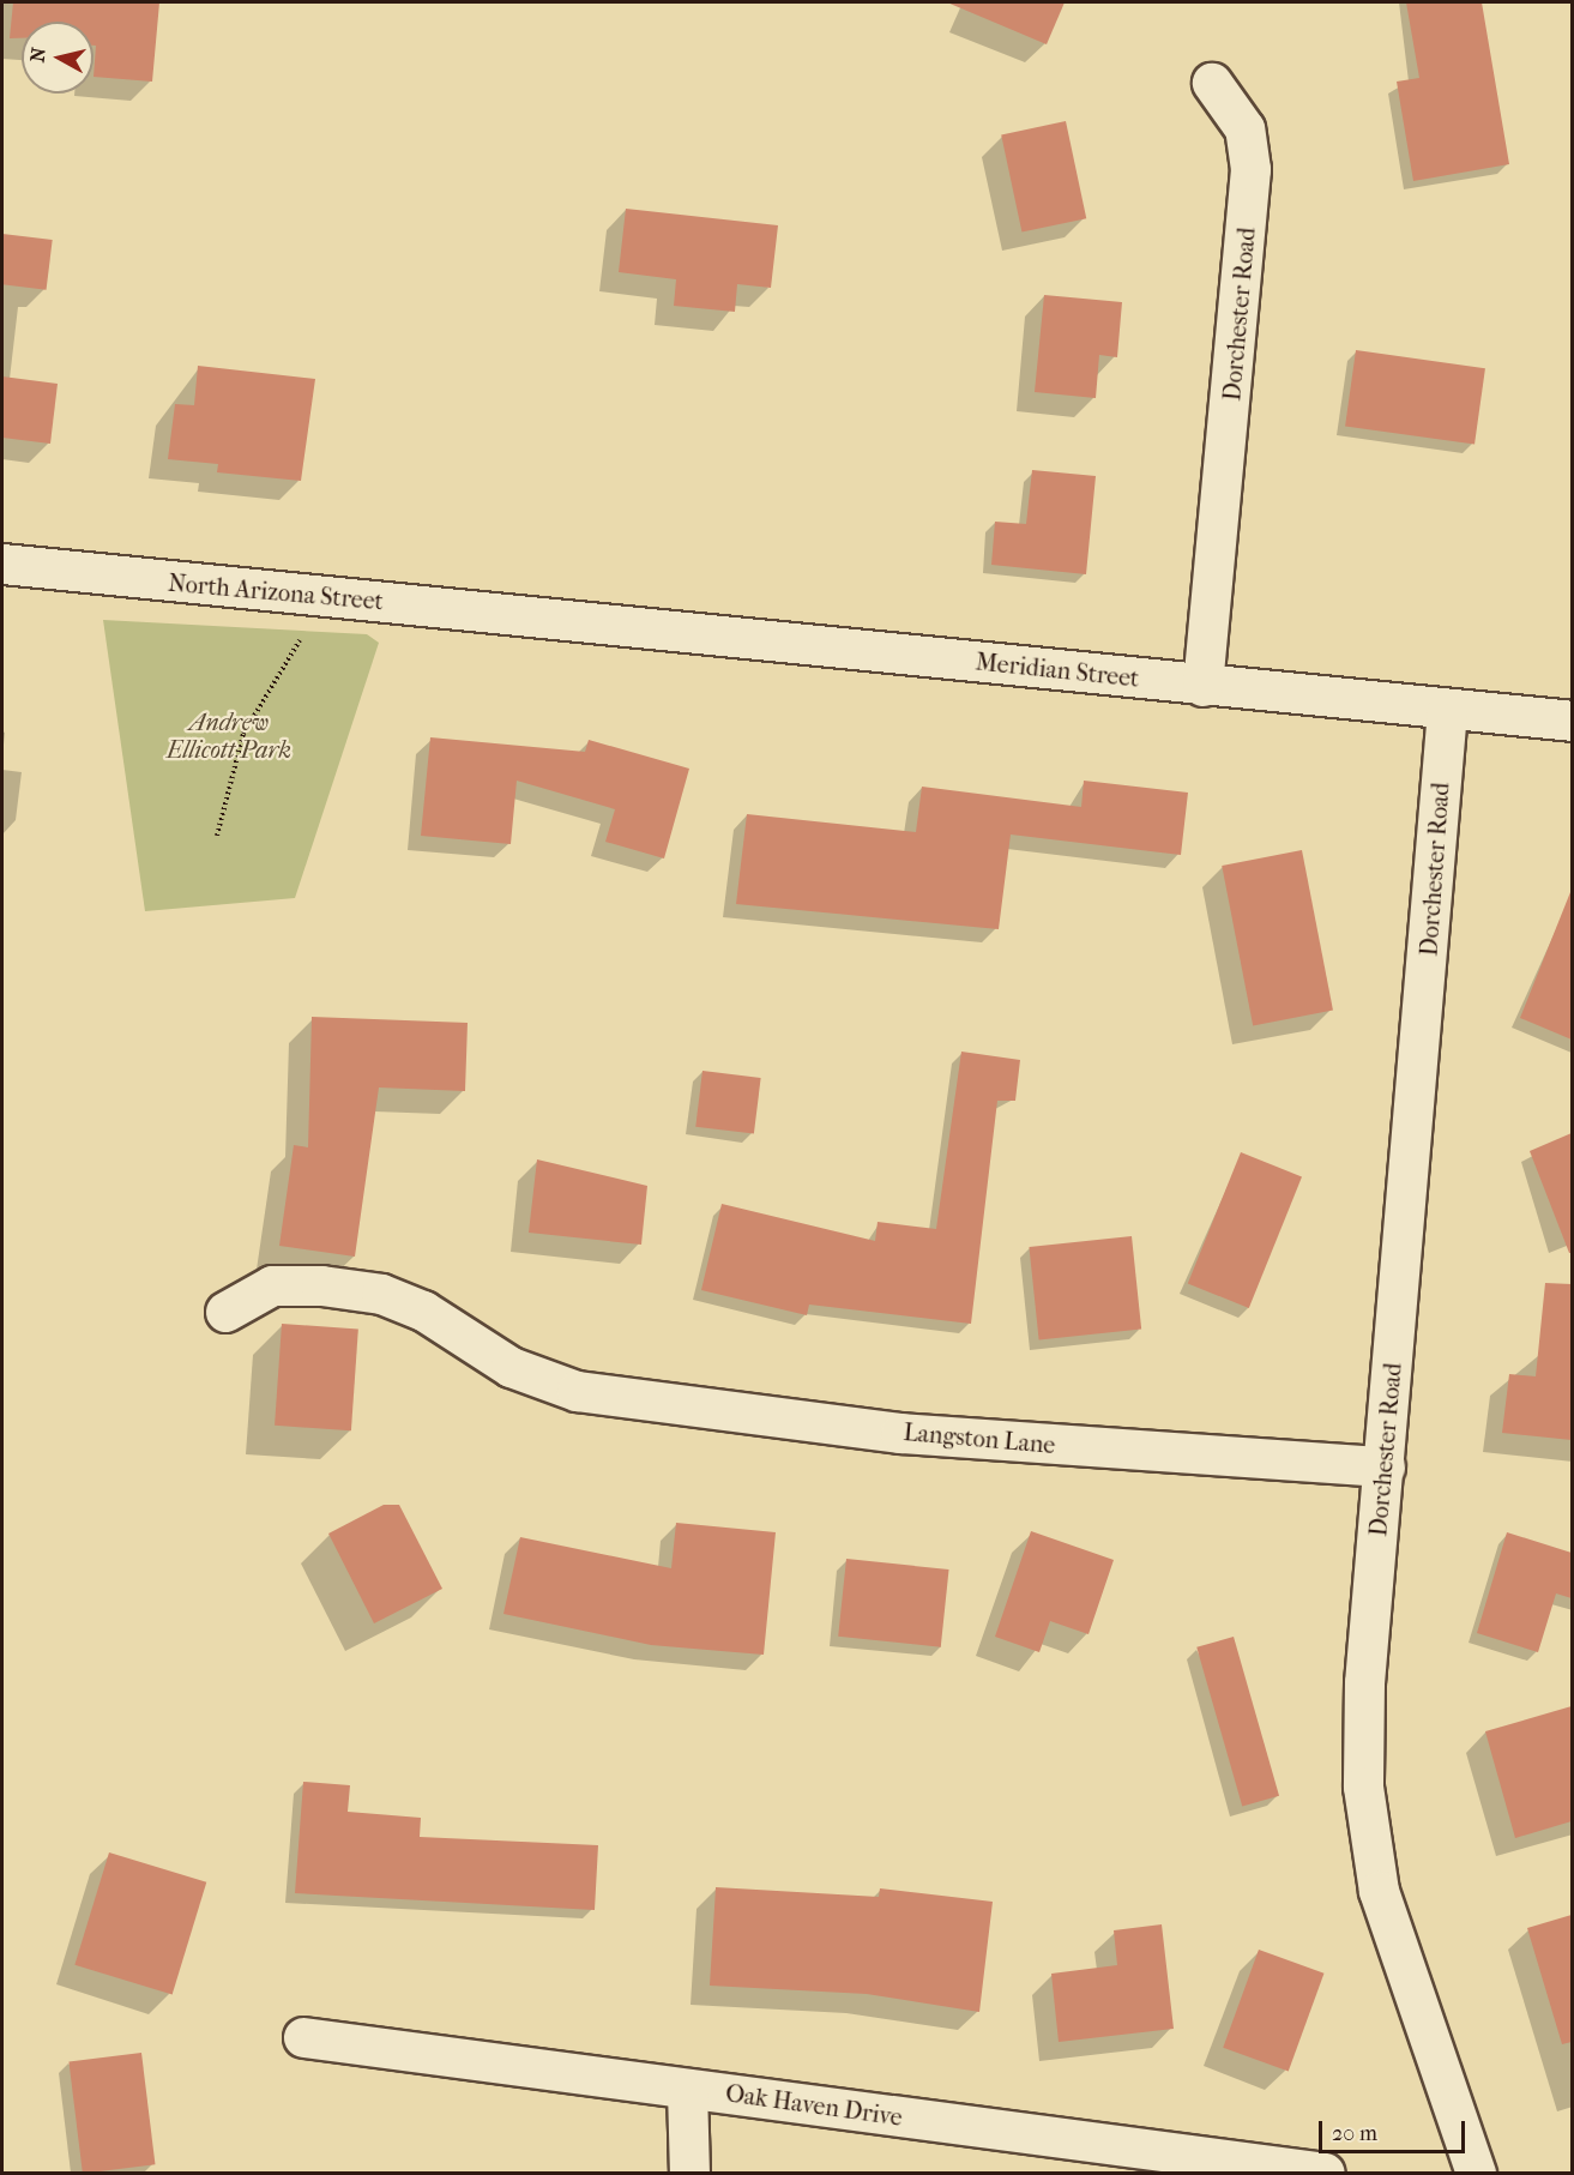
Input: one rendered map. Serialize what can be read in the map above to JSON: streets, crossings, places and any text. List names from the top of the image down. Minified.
{"streets":{"street":["Dorchester Road","North Arizona Street","Meridian Street","Langston Lane","Oak Haven Drive"]},"crossings":[["Dorchester Road","Meridian Street"],["Dorchester Road","Langston Lane"],["North Arizona Street","Meridian Street"]],"parks":["Andrew Ellicott Park"],"scale_bar":"20 m","north":"left"}
